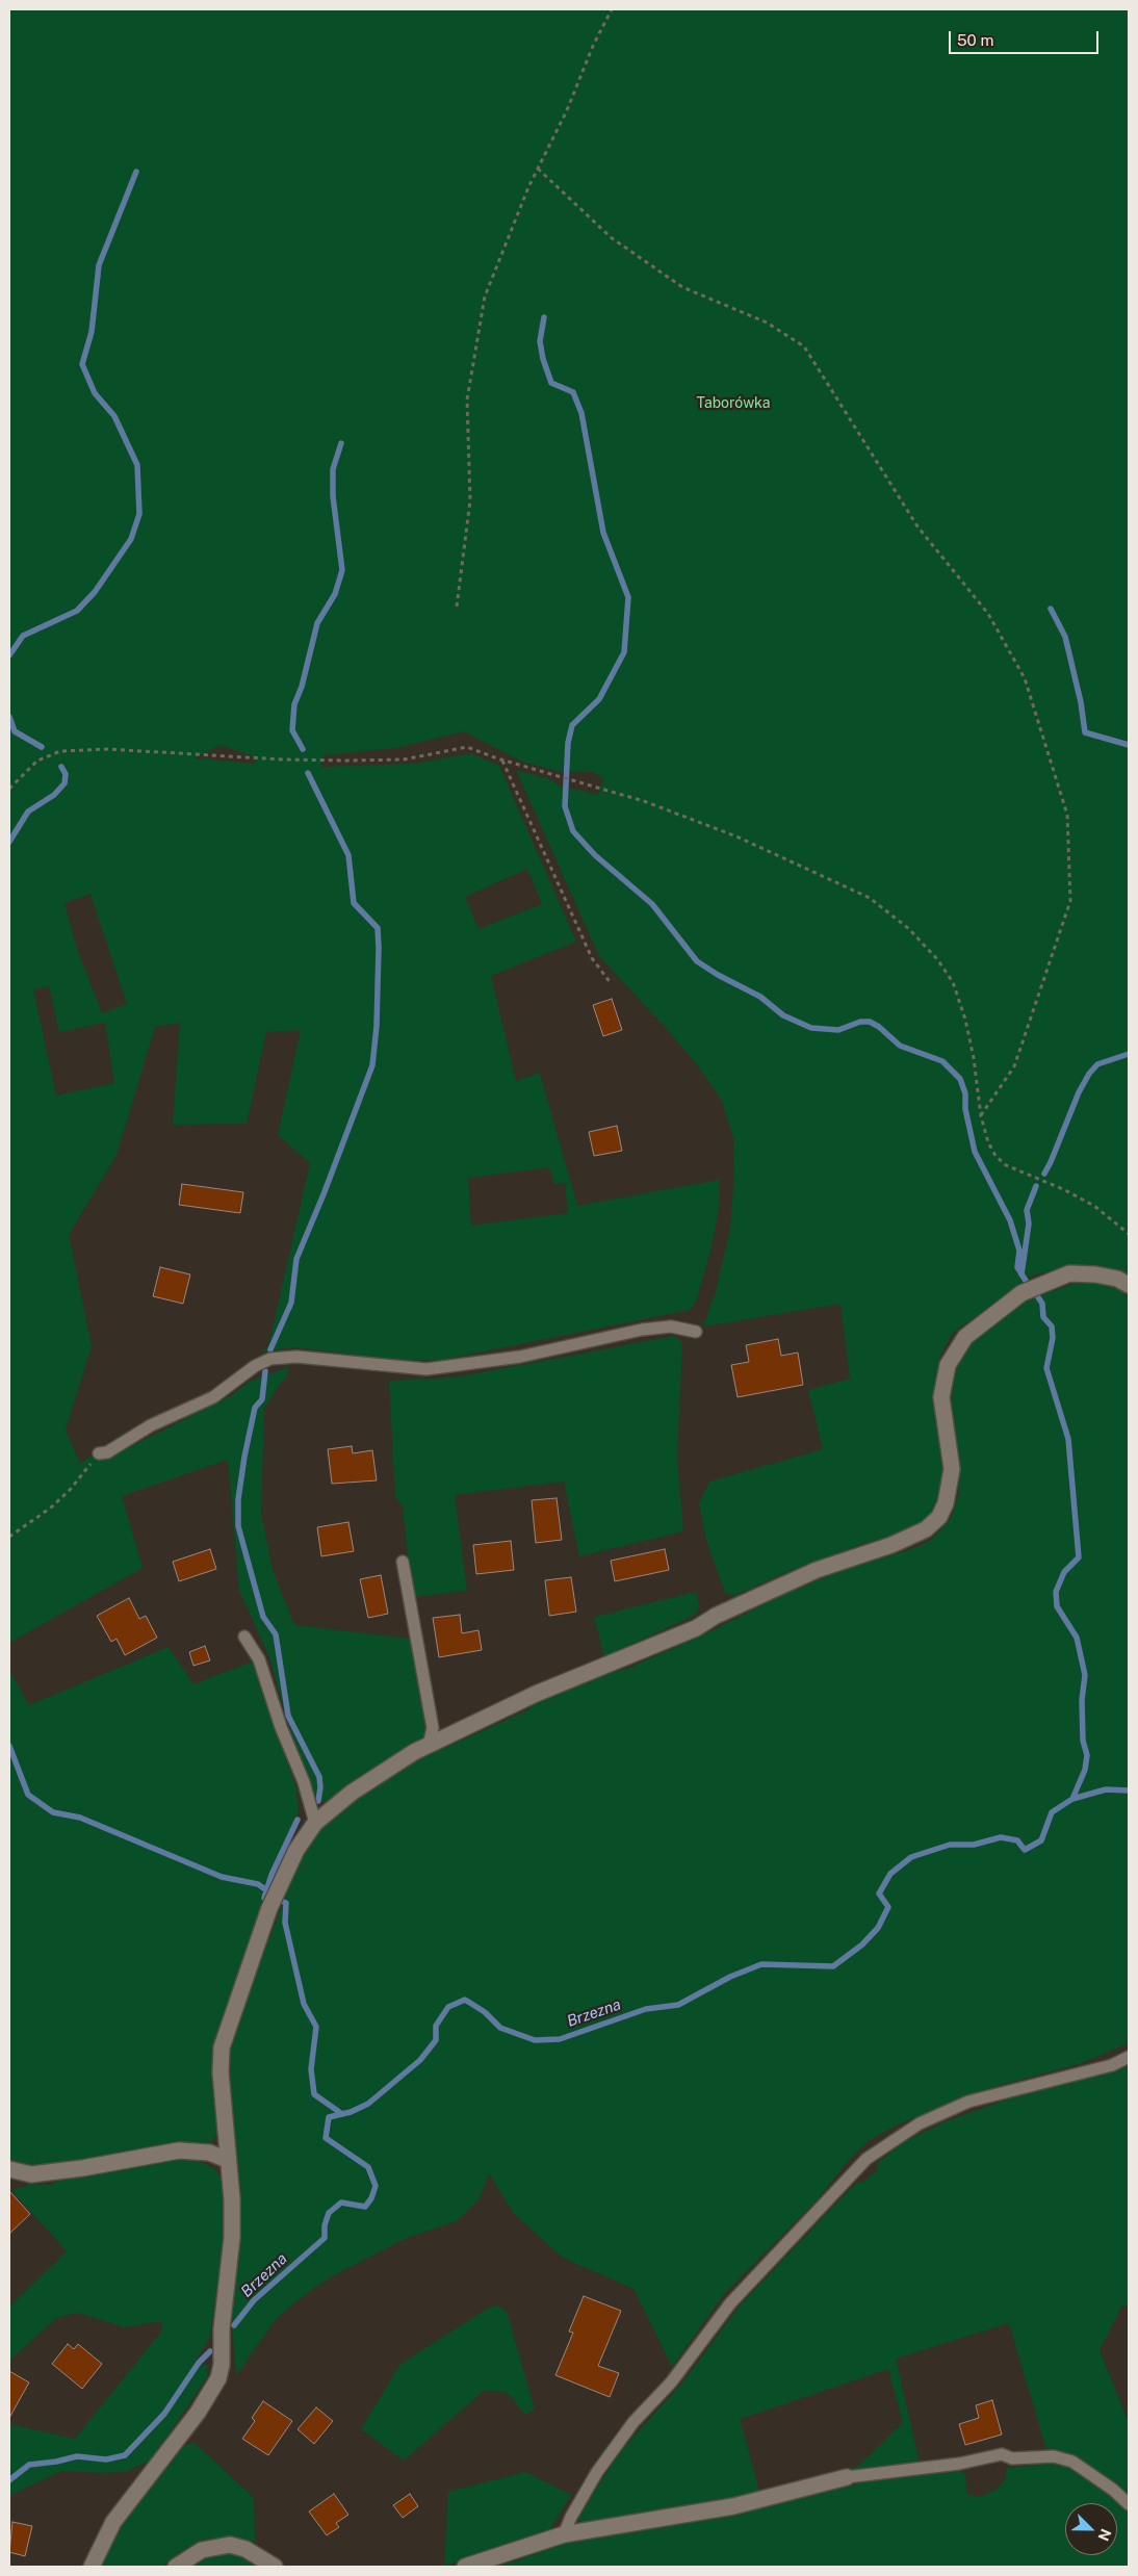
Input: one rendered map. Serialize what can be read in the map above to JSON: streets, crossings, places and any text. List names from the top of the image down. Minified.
{"water":["Brzezna"],"parks":["Taborówka"],"scale_bar":"50 m","north":"bottom right"}
